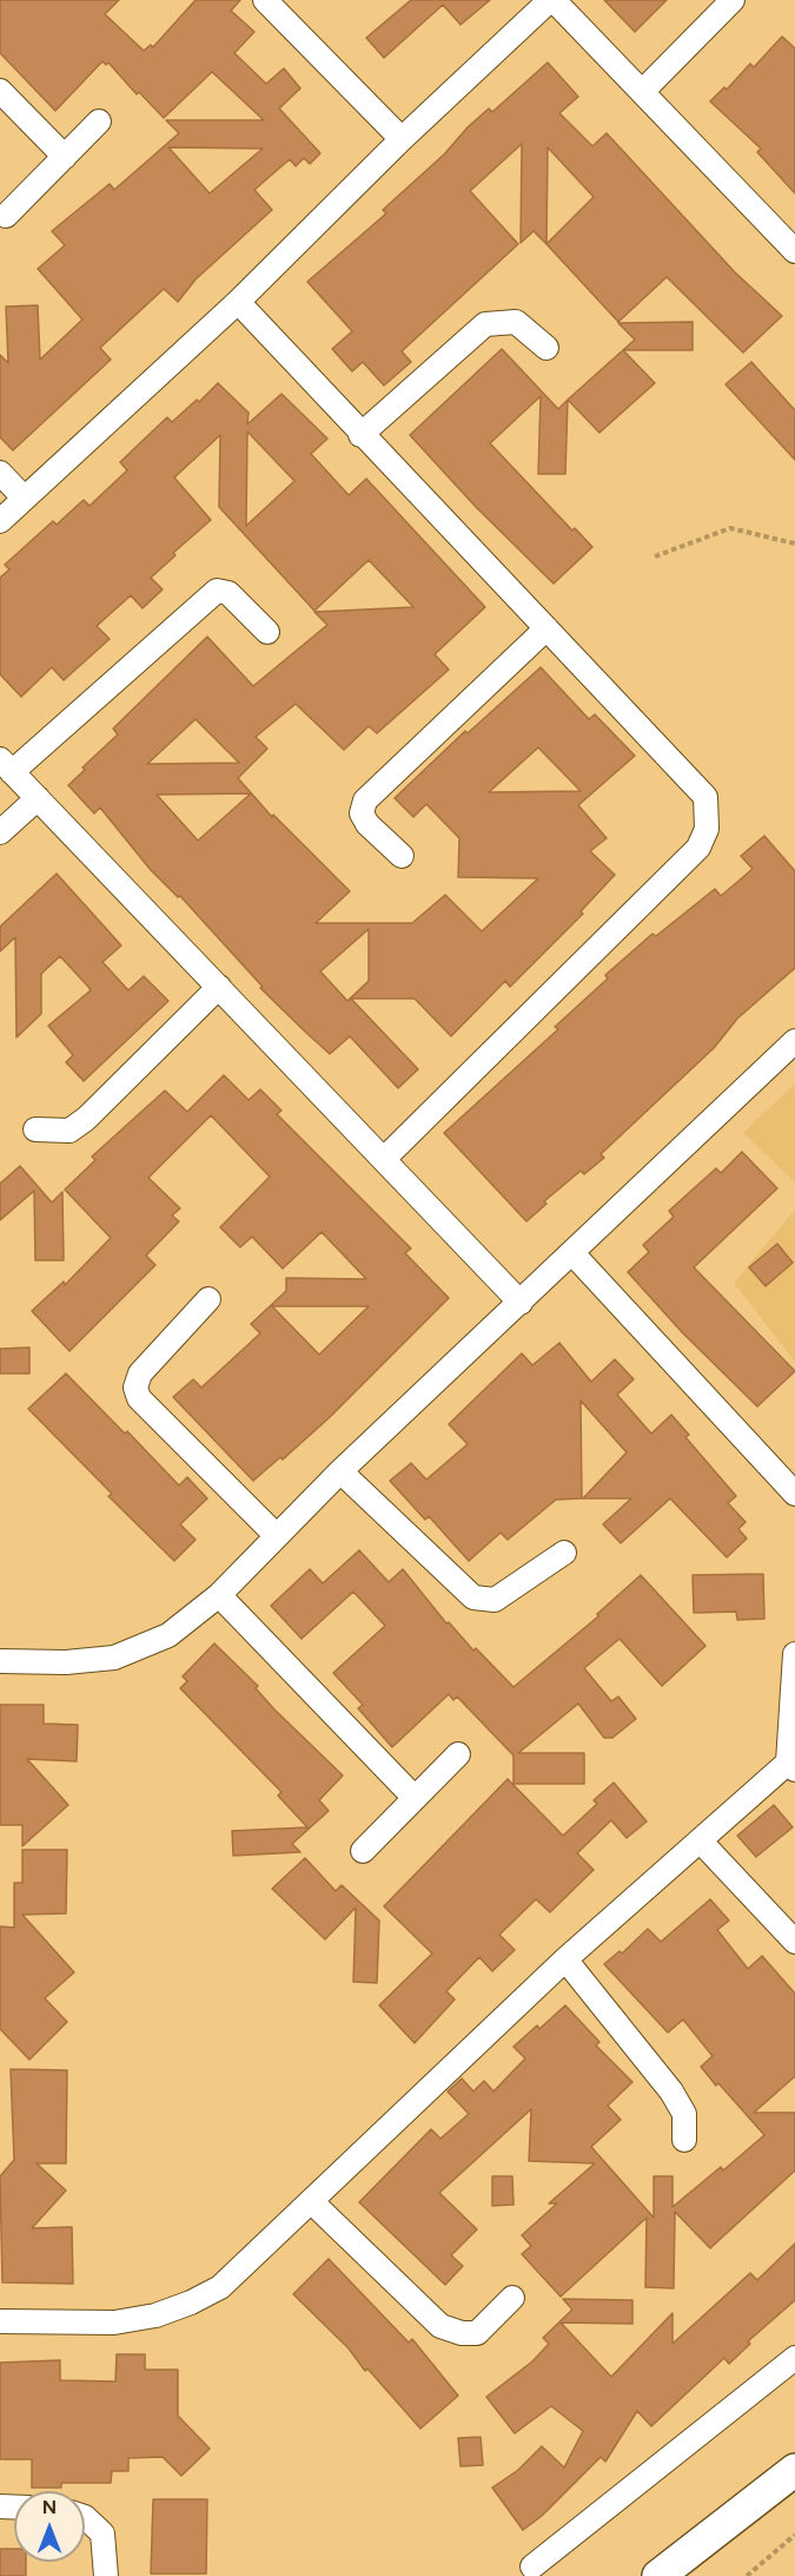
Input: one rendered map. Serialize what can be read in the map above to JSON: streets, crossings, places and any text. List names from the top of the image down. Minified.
{"north":"top"}
